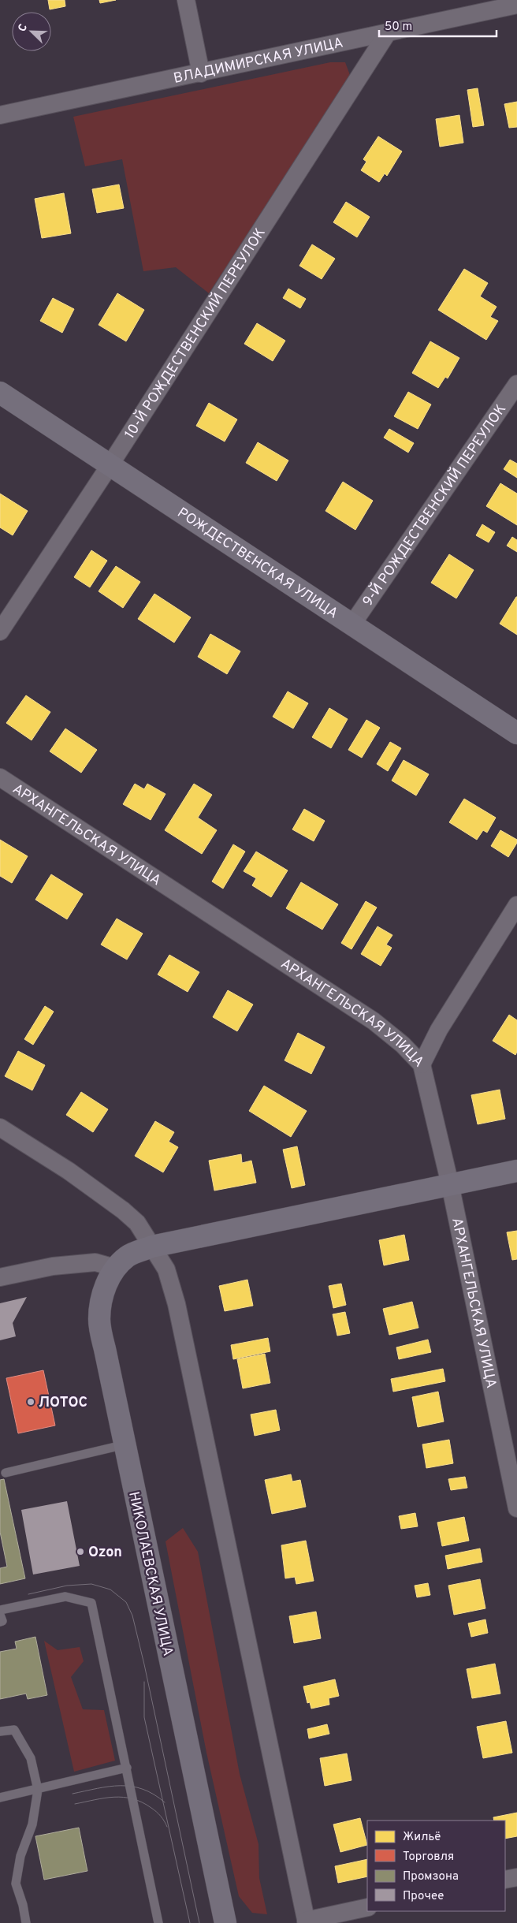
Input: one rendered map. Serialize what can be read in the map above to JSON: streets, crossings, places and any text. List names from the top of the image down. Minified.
{"streets":{"main road":["РОЖДЕСТВЕНСКАЯ УЛИЦА","НИКОЛАЕВСКАЯ УЛИЦА"],"street":["ВЛАДИМИРСКАЯ УЛИЦА","10-Й РОЖДЕСТВЕНСКИЙ ПЕРЕУЛОК","9-Й РОЖДЕСТВЕНСКИЙ ПЕРЕУЛОК","АРХАНГЕЛЬСКАЯ УЛИЦА"]},"crossings":[["ВЛАДИМИРСКАЯ УЛИЦА","10-Й РОЖДЕСТВЕНСКИЙ ПЕРЕУЛОК"],["10-Й РОЖДЕСТВЕНСКИЙ ПЕРЕУЛОК","РОЖДЕСТВЕНСКАЯ УЛИЦА"],["9-Й РОЖДЕСТВЕНСКИЙ ПЕРЕУЛОК","РОЖДЕСТВЕНСКАЯ УЛИЦА"],["АРХАНГЕЛЬСКАЯ УЛИЦА","НИКОЛАЕВСКАЯ УЛИЦА"]],"places":["ЛОТОС","Ozon"],"legend":["Жильё","Торговля","Промзона","Прочее"],"scale_bar":"50 m","north":"top left"}
